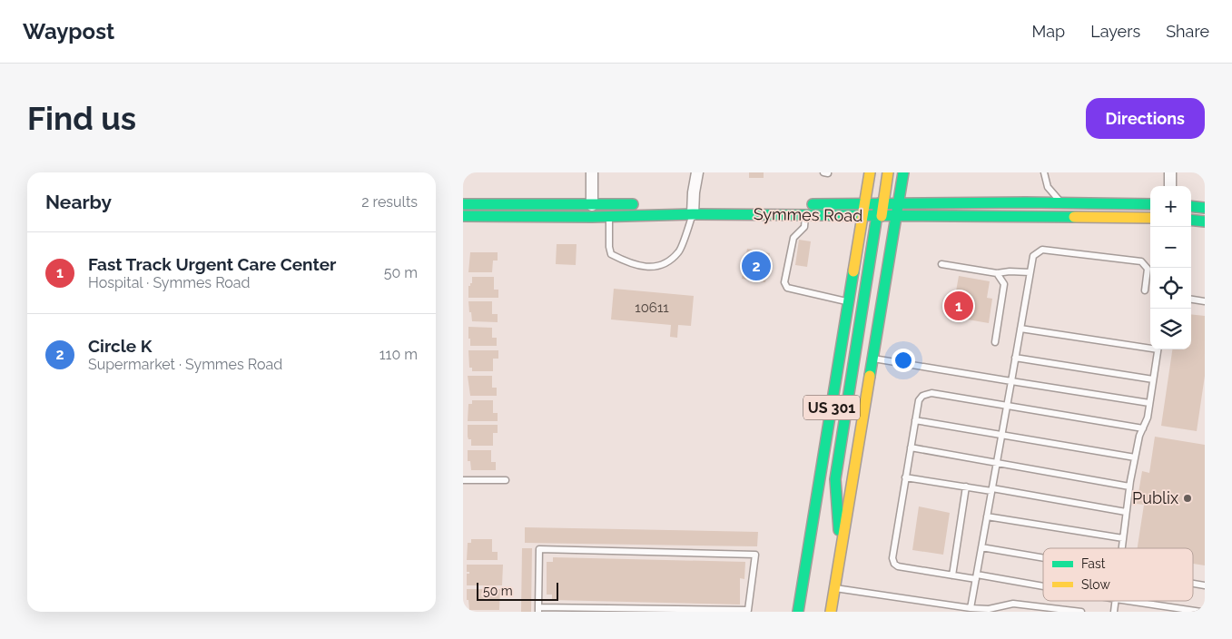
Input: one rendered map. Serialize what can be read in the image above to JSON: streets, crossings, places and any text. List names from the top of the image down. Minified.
{"streets":{"main road":["Symmes Road","US 301"]},"crossings":[["Symmes Road","US 301"]],"places":["Publix"],"house_numbers":["10611"],"legend":["Fast","Slow"],"scale_bar":"50 m","page":{"header":"Waypost","nav":["Map","Layers","Share"],"buttons":"Directions","title":"Find us","heading":["Nearby","2 results"],"map_buttons":["+","−"],"list":[{"mark":"1","name":"Fast Track Urgent Care Center","note":"Hospital · Symmes Road","value":"50 m"},{"mark":"2","name":"Circle K","note":"Supermarket · Symmes Road","value":"110 m"}],"pins":["2","1"],"scale":"50 m"}}
